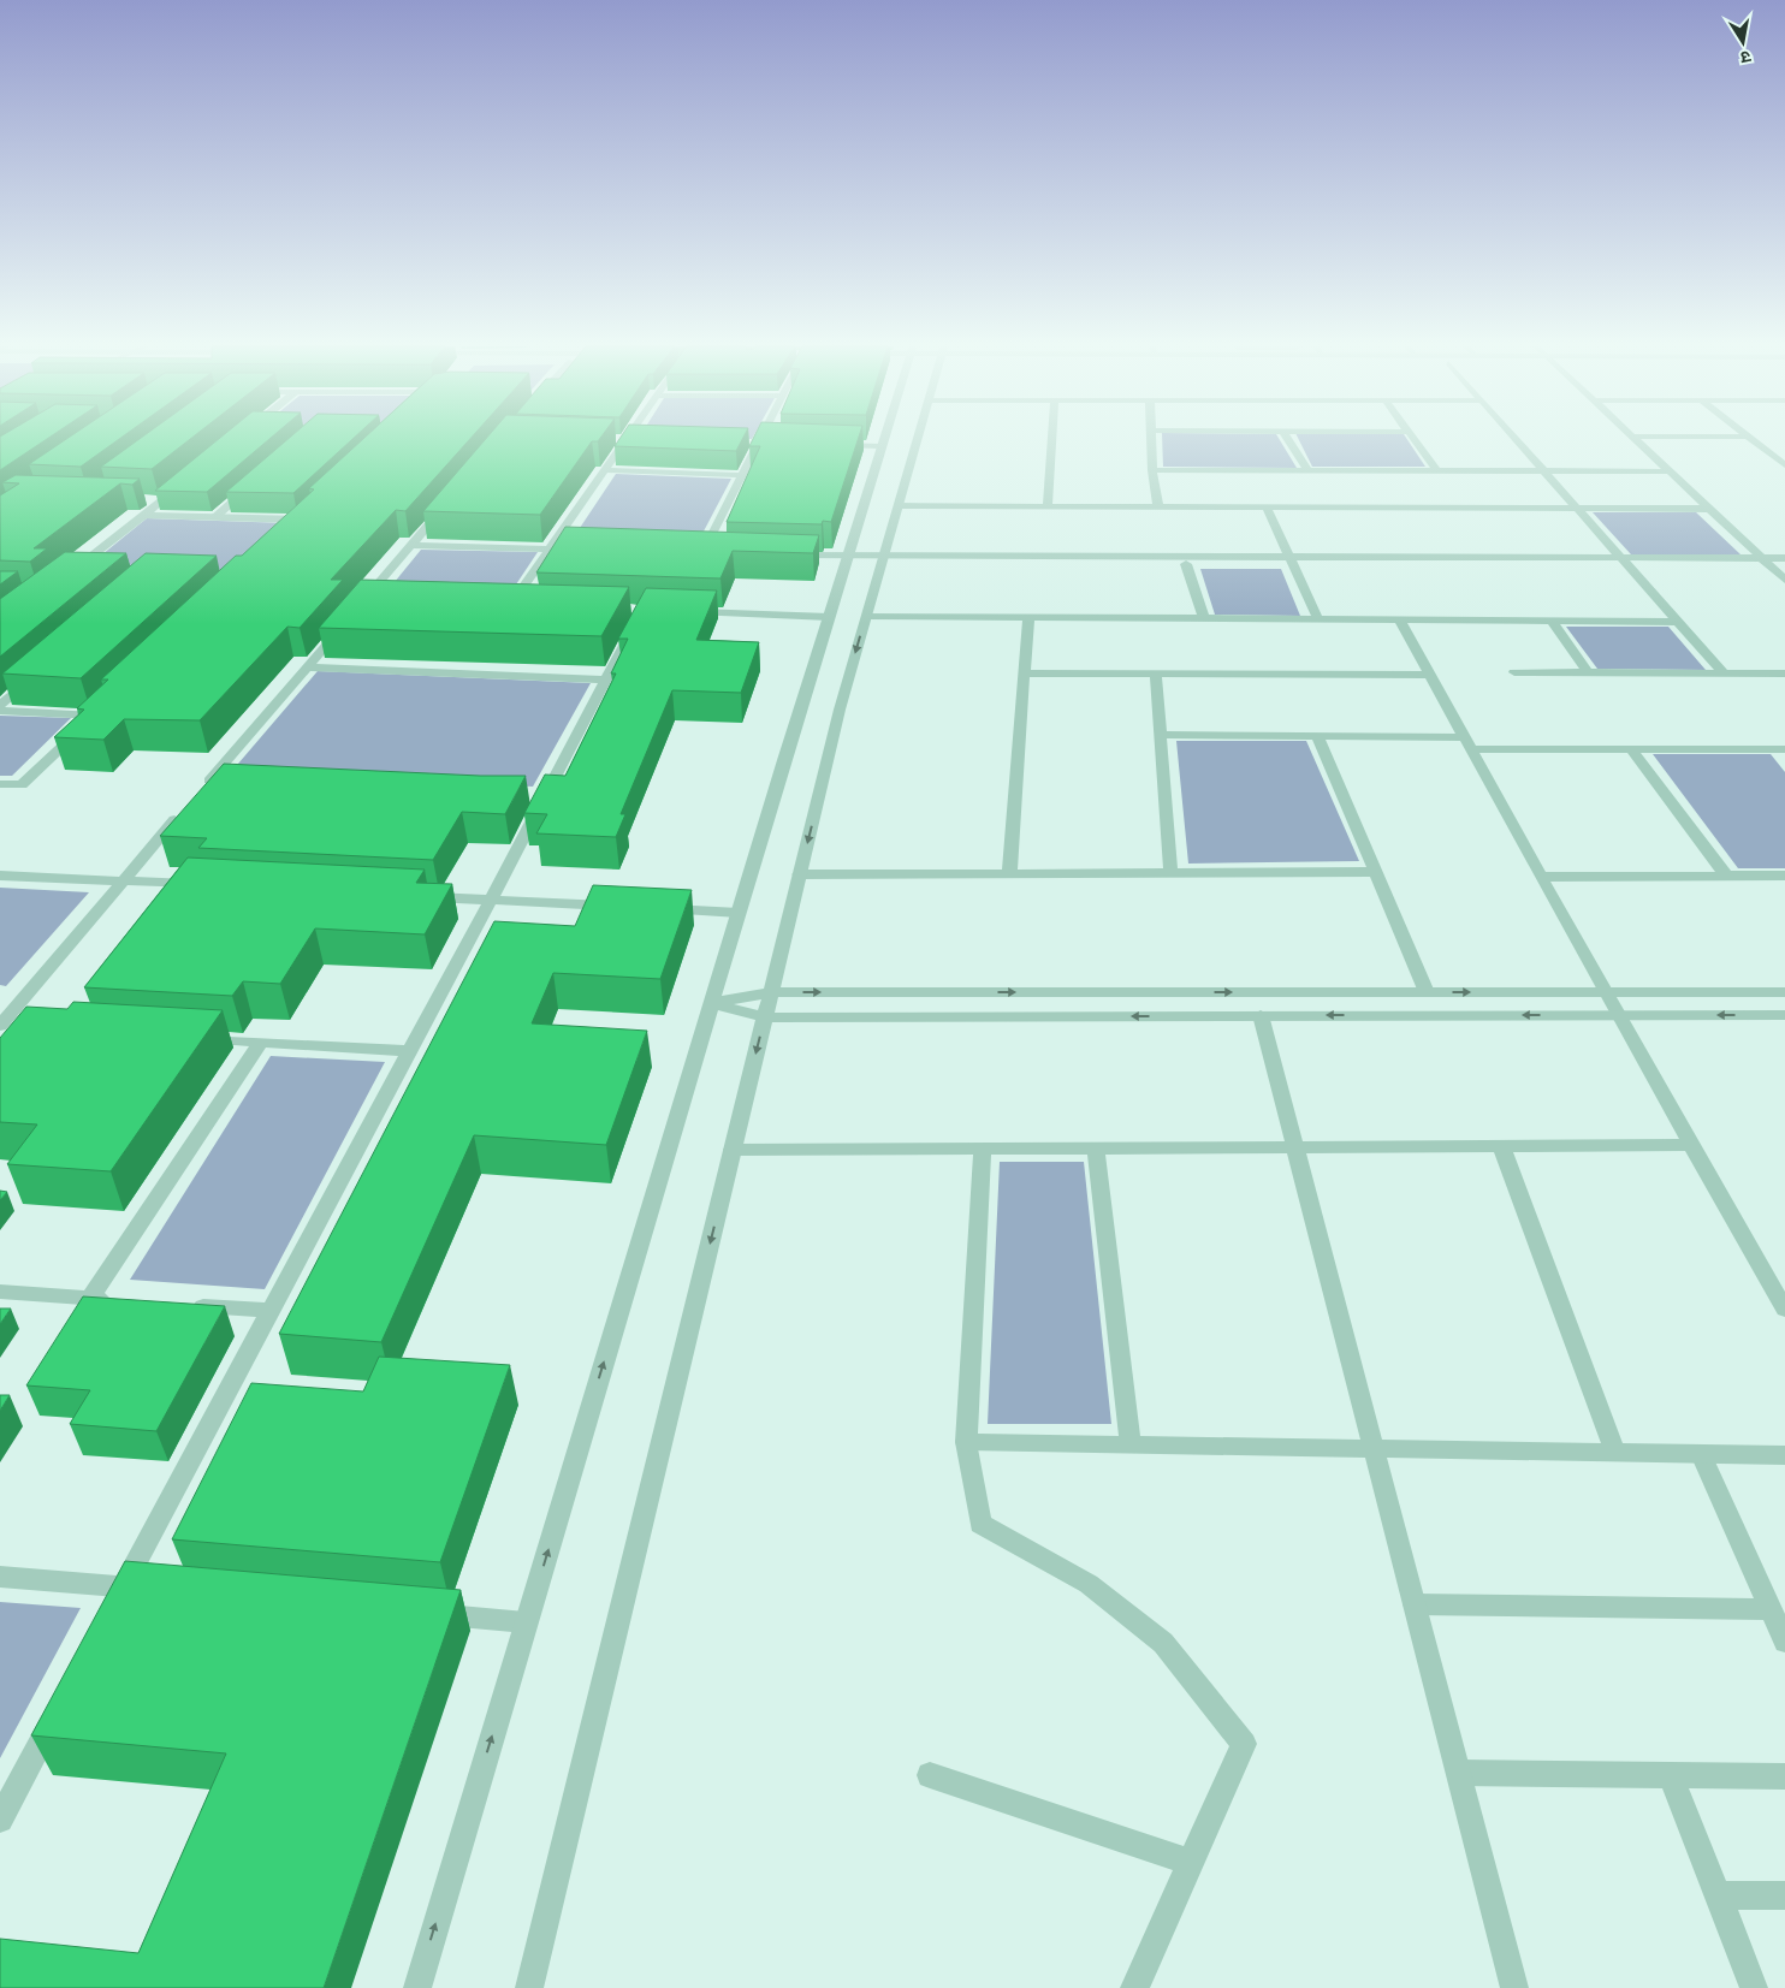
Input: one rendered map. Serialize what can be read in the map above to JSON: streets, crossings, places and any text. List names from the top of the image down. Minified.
{"north":"bottom"}
